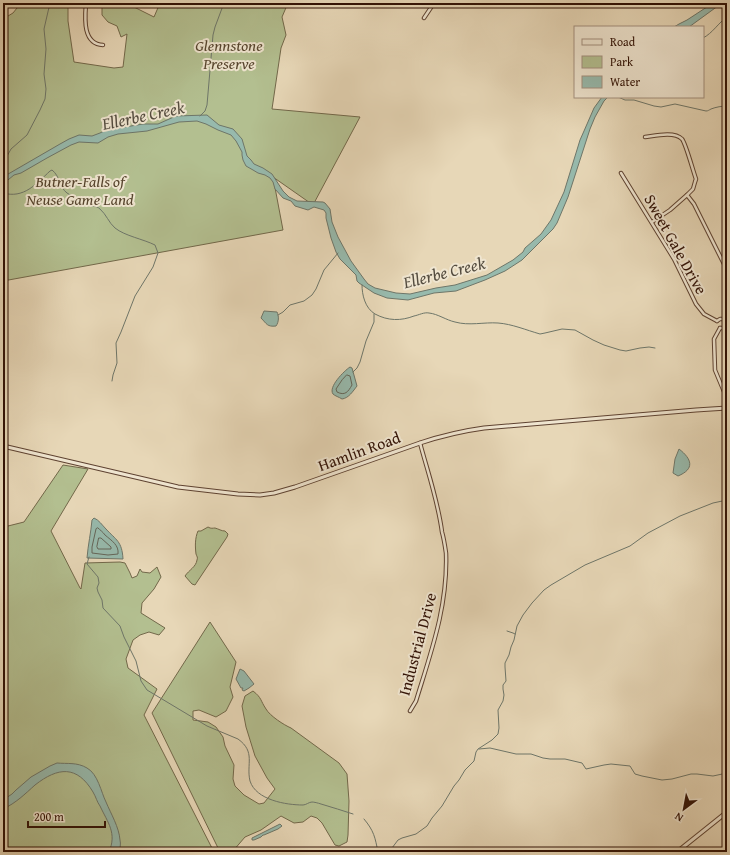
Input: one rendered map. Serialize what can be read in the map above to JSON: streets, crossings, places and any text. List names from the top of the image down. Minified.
{"streets":{"street":["Sweet Gale Drive","Hamlin Road","Industrial Drive"]},"crossings":[["Hamlin Road","Industrial Drive"]],"water":["Ellerbe Creek"],"parks":["Glennstone Preserve","Butner-Falls of Neuse Game Land"],"legend":["Road","Park","Water"],"scale_bar":"200 m","north":"bottom left"}
